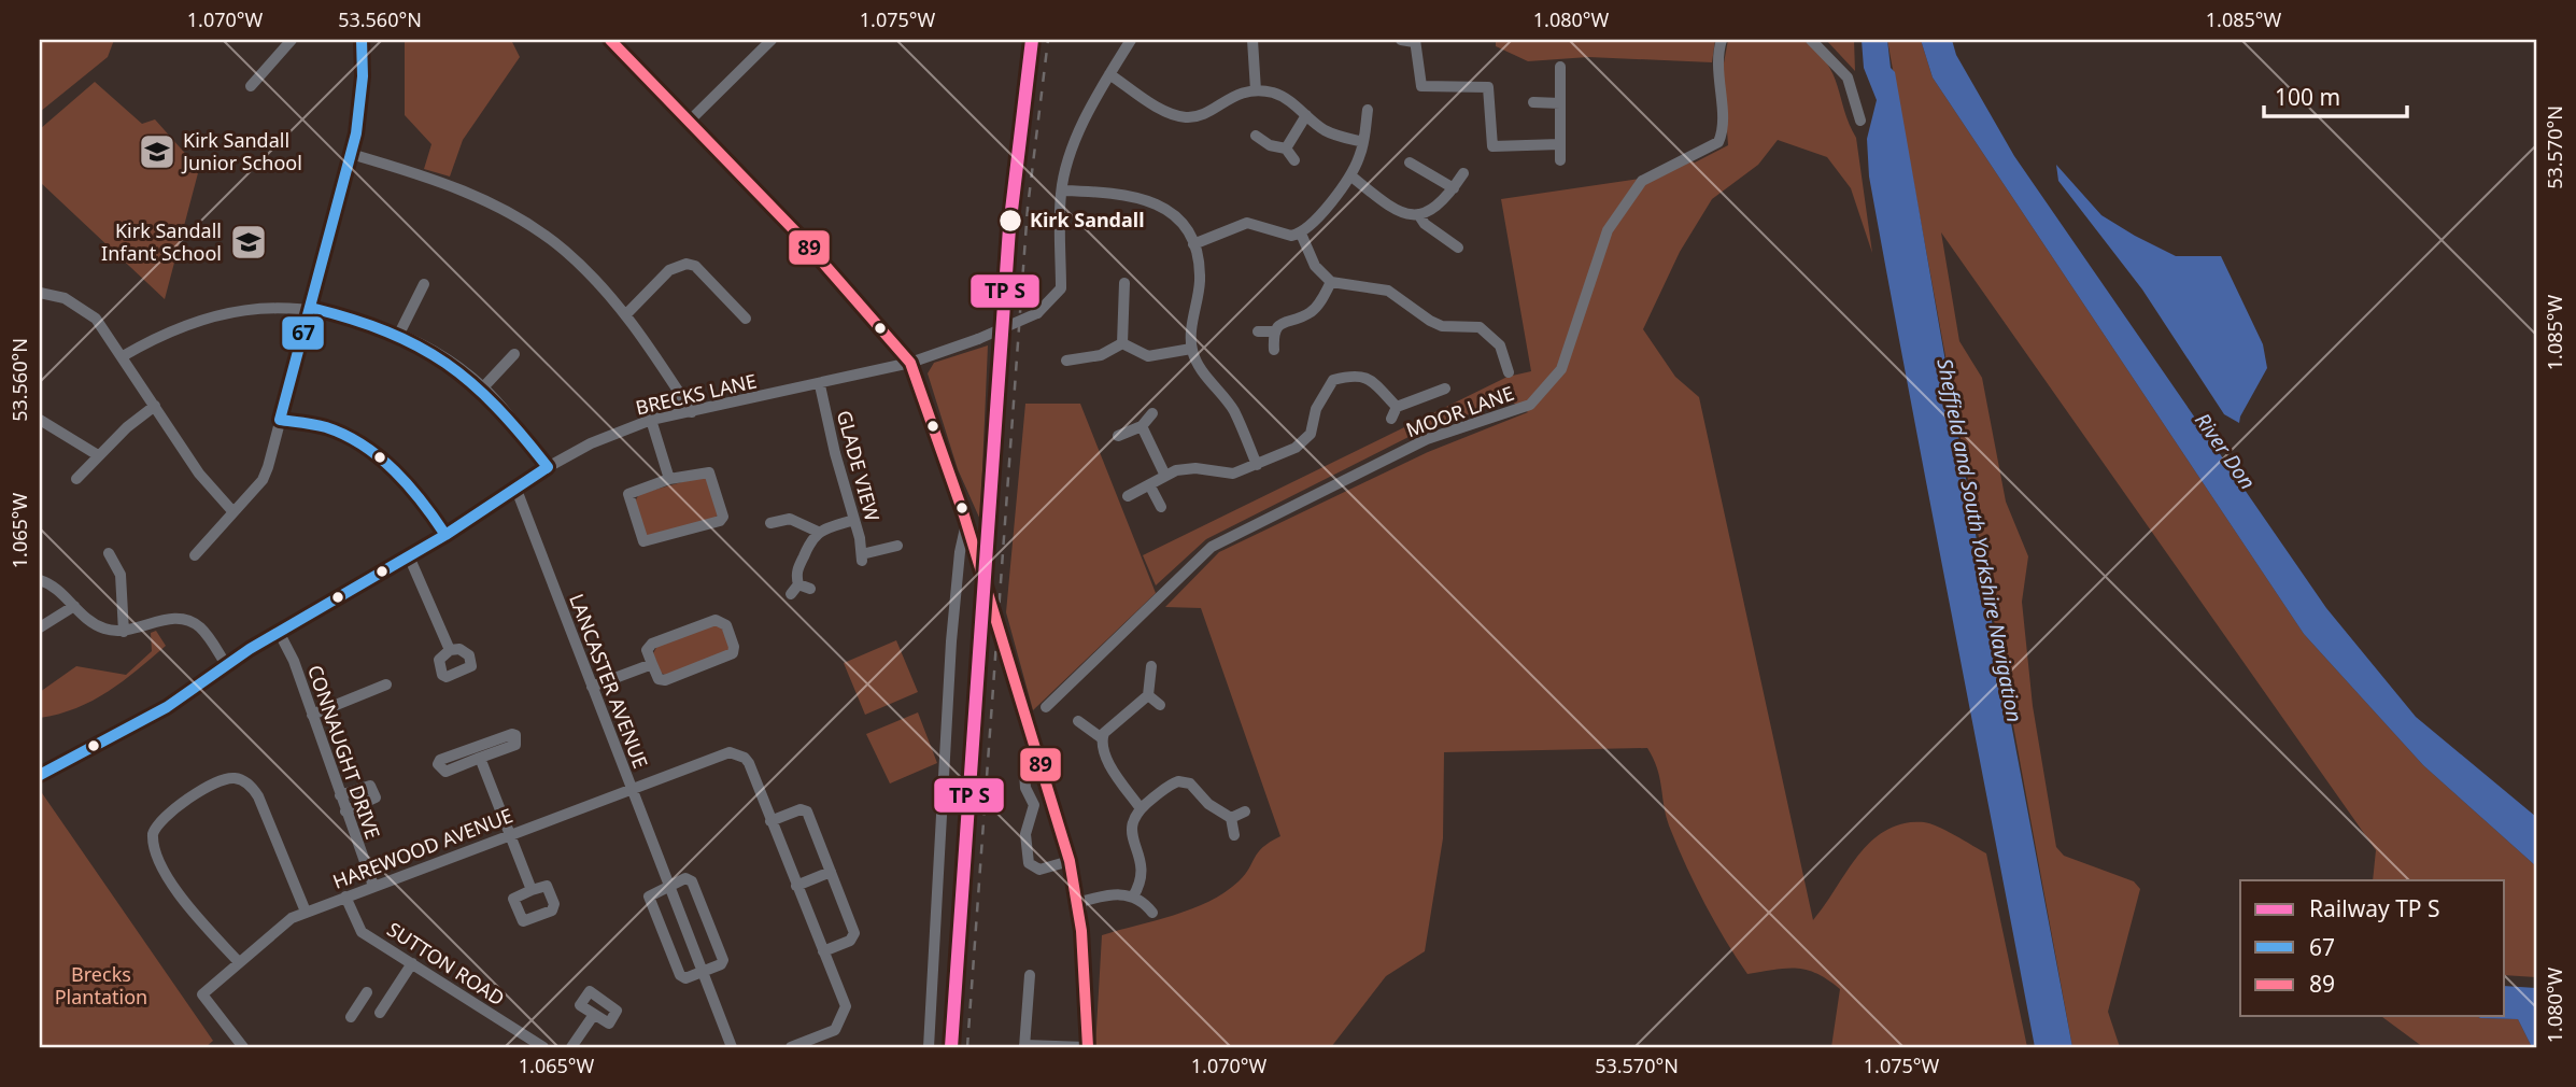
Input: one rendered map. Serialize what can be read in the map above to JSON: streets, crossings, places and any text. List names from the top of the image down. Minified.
{"streets":{"street":["BRECKS LANE","MOOR LANE","GLADE VIEW","LANCASTER AVENUE","CONNAUGHT DRIVE","HAREWOOD AVENUE","SUTTON ROAD"]},"crossings":[["BRECKS LANE","GLADE VIEW"],["BRECKS LANE","LANCASTER AVENUE"],["BRECKS LANE","CONNAUGHT DRIVE"],["LANCASTER AVENUE","HAREWOOD AVENUE"],["CONNAUGHT DRIVE","HAREWOOD AVENUE"],["HAREWOOD AVENUE","SUTTON ROAD"]],"water":["River Don","Sheffield and South Yorkshire Navigation"],"parks":["Brecks Plantation"],"places":{"school or university":["Kirk Sandall Junior School","Kirk Sandall Infant School"],"other":["Kirk Sandall"]},"lines":["transit line 67","transit line 89"],"legend":["Railway TP S","67","89"],"scale_bar":"100 m","coordinates":["1.070°W","53.560°N","1.075°W","1.080°W","1.085°W","53.570°N","1.065°W"]}
